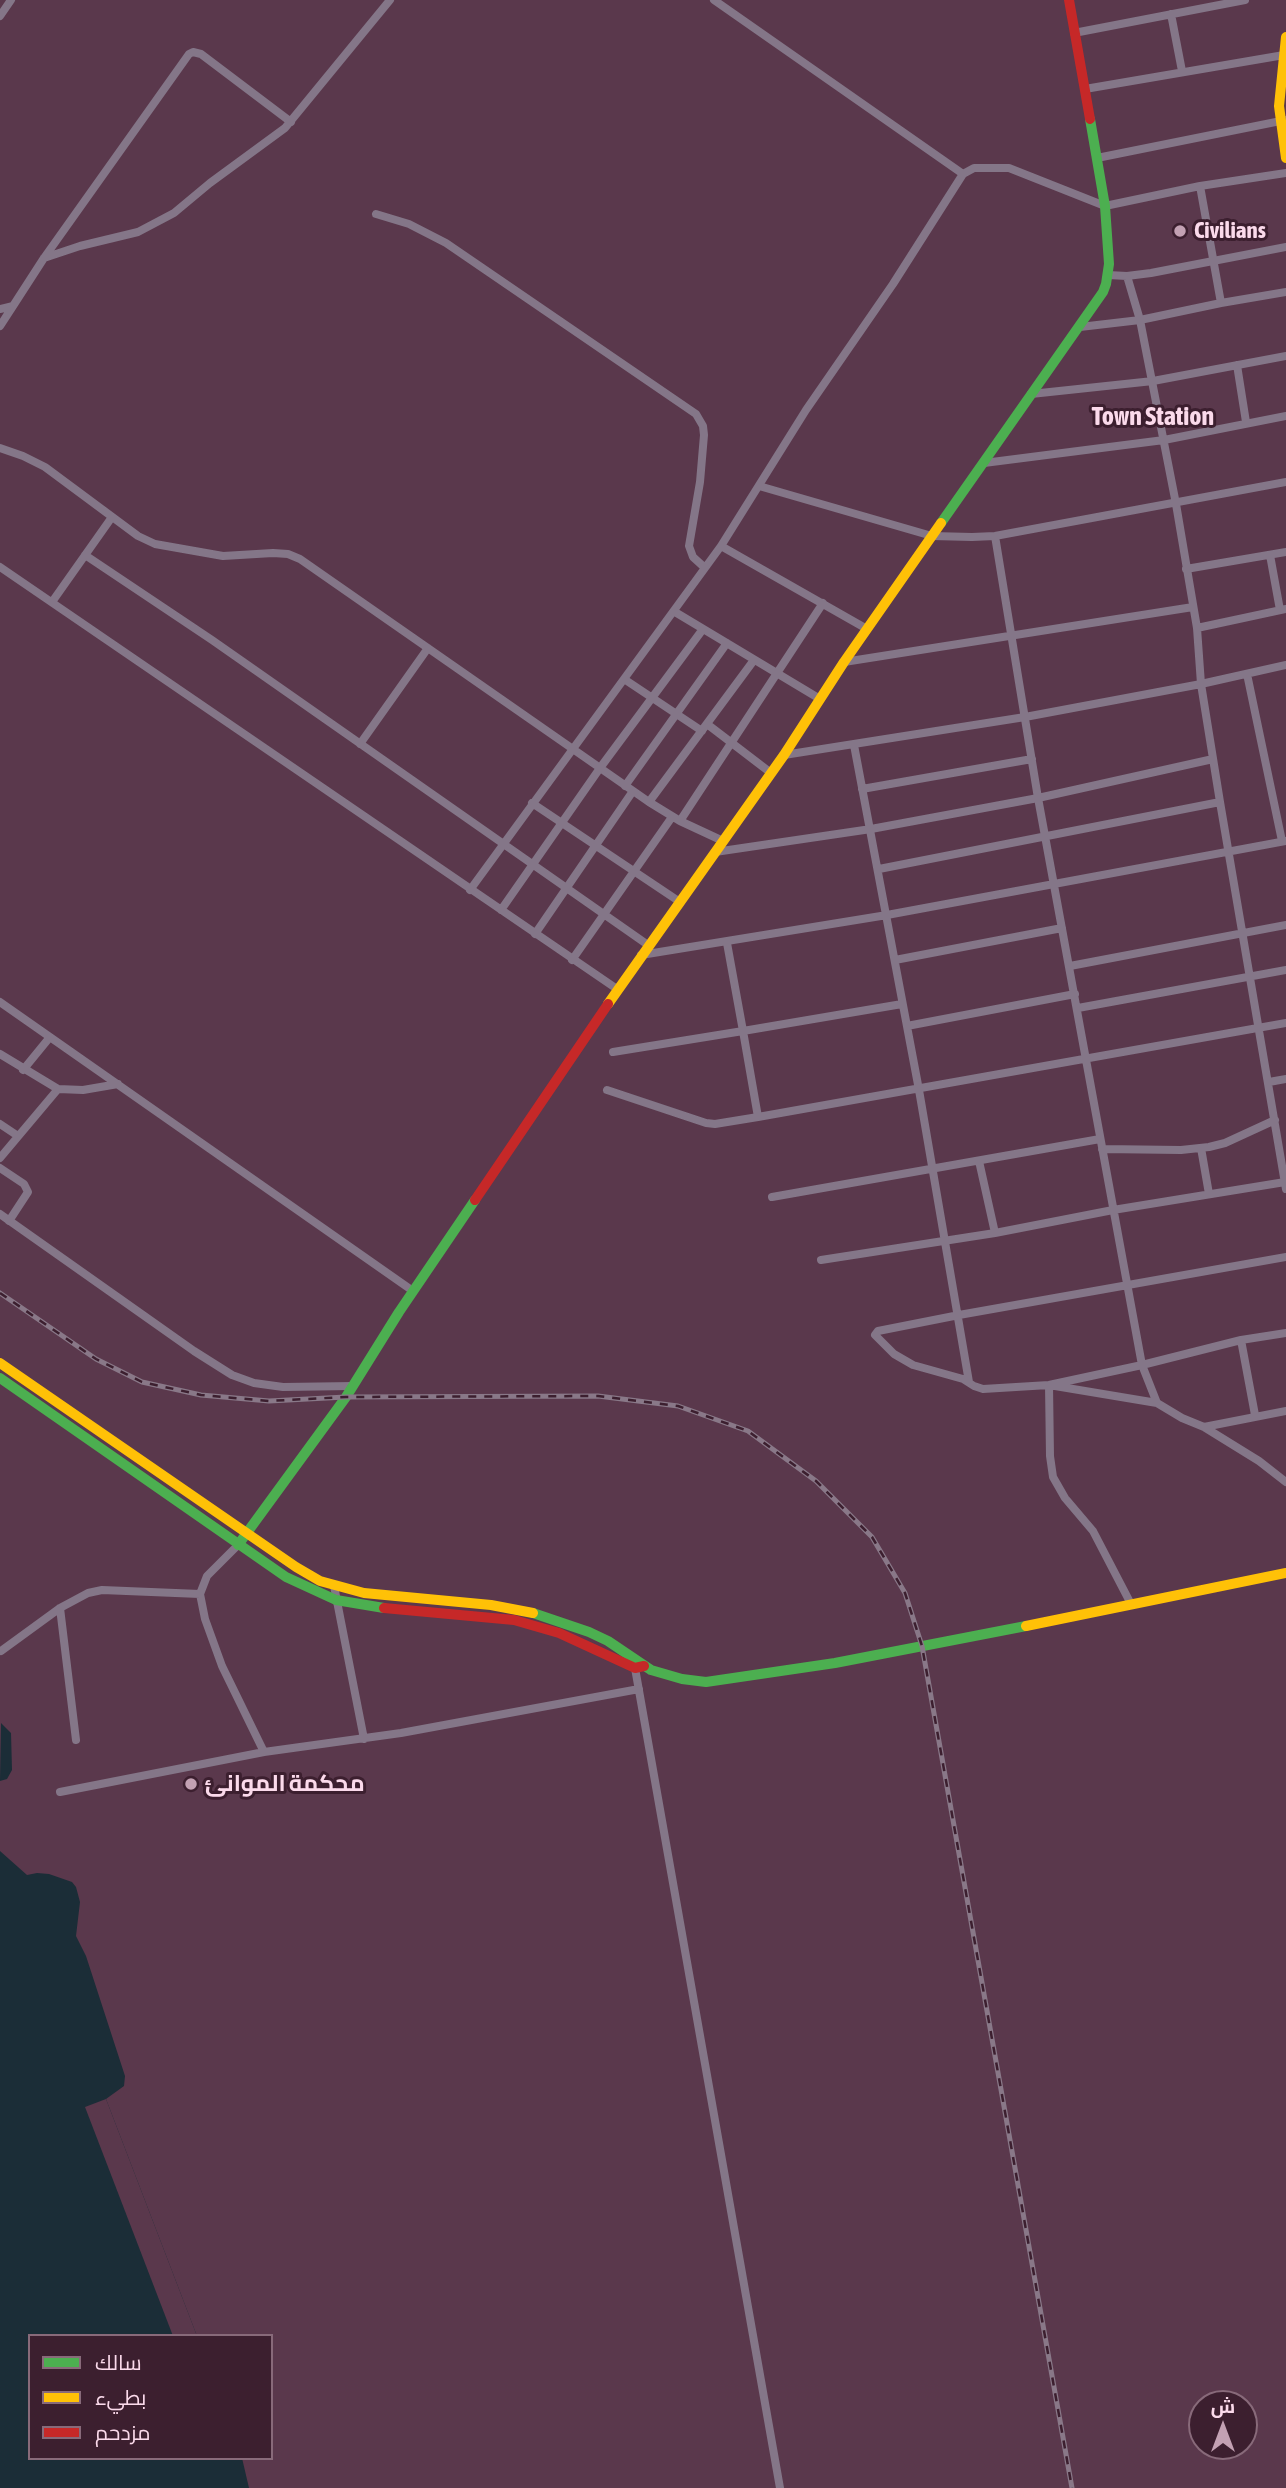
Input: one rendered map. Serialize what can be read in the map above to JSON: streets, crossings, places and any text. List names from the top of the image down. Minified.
{"districts":["Town Station"],"places":["Civilians","محكمة الموانئ"],"legend":["سالك","بطيء","مزدحم"],"north":"top"}
